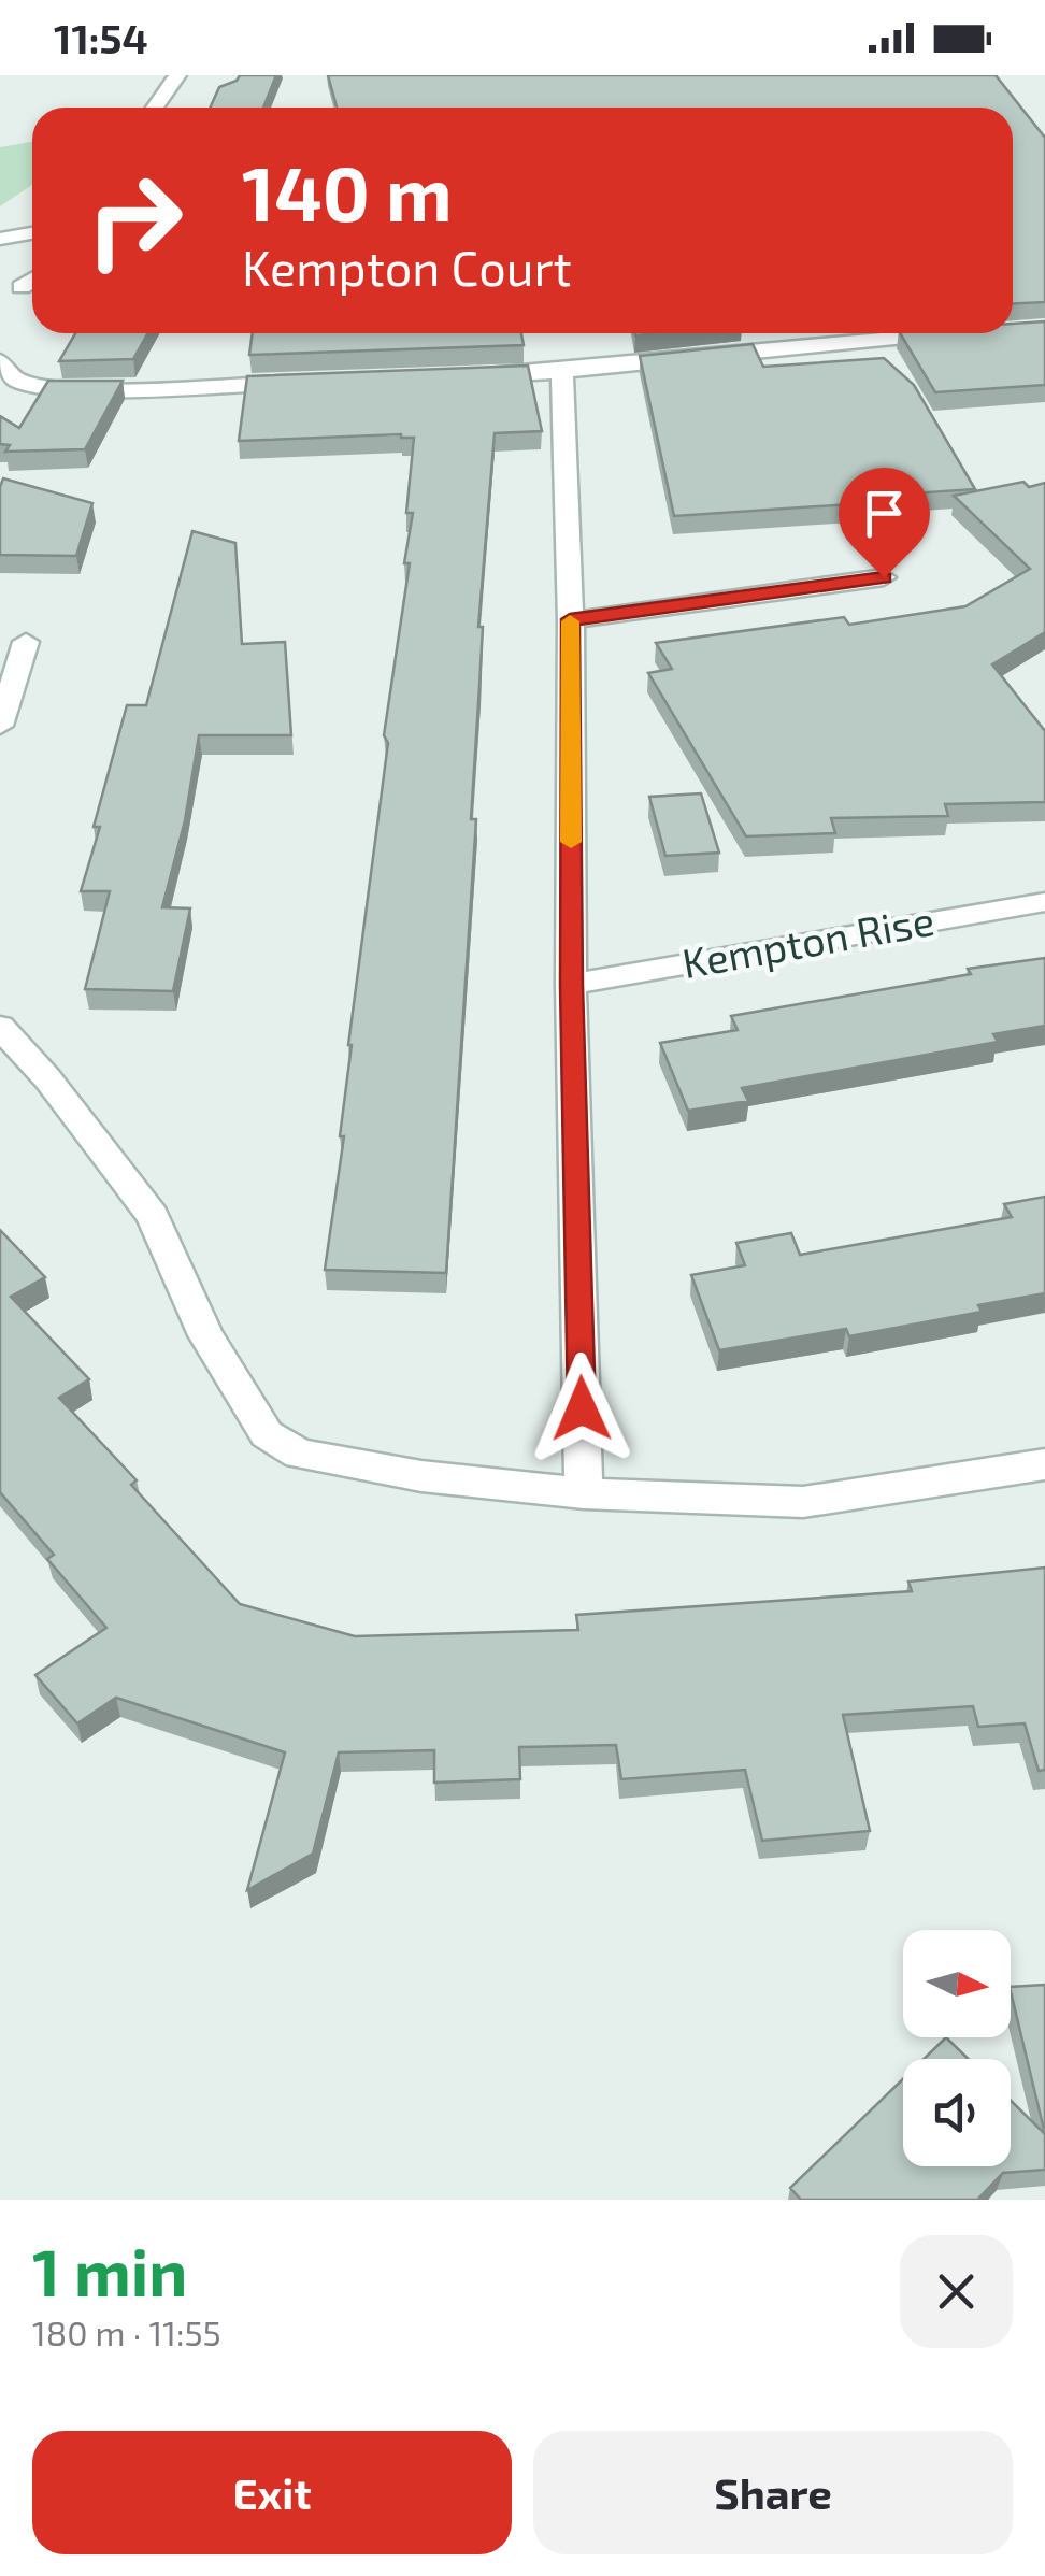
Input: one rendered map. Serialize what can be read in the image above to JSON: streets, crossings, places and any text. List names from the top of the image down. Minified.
{"streets":{"street":["Kempton Rise"]},"north":"right","page":{"status":"11:54","turn":["140 m","Kempton Court"],"heading":["1 min","180 m · 11:55"],"buttons":["Exit","Share"]}}
